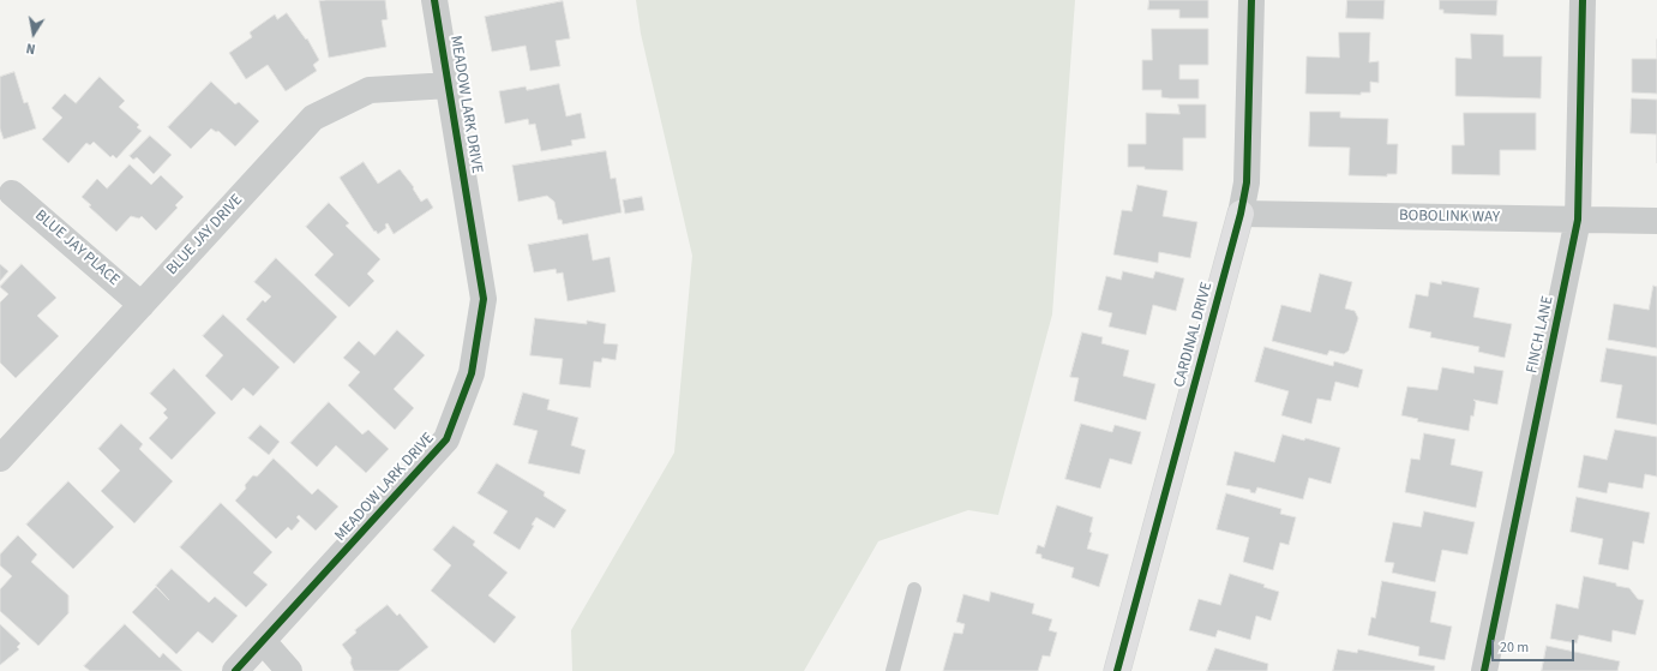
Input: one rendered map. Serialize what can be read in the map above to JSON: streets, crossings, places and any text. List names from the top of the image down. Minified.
{"streets":{"street":["MEADOW LARK DRIVE","BOBOLINK WAY","BLUE JAY DRIVE","BLUE JAY PLACE","CARDINAL DRIVE","FINCH LANE"]},"crossings":[["MEADOW LARK DRIVE","BLUE JAY DRIVE"],["BOBOLINK WAY","CARDINAL DRIVE"],["BOBOLINK WAY","FINCH LANE"],["BLUE JAY DRIVE","BLUE JAY PLACE"]],"scale_bar":"20 m","north":"bottom"}
